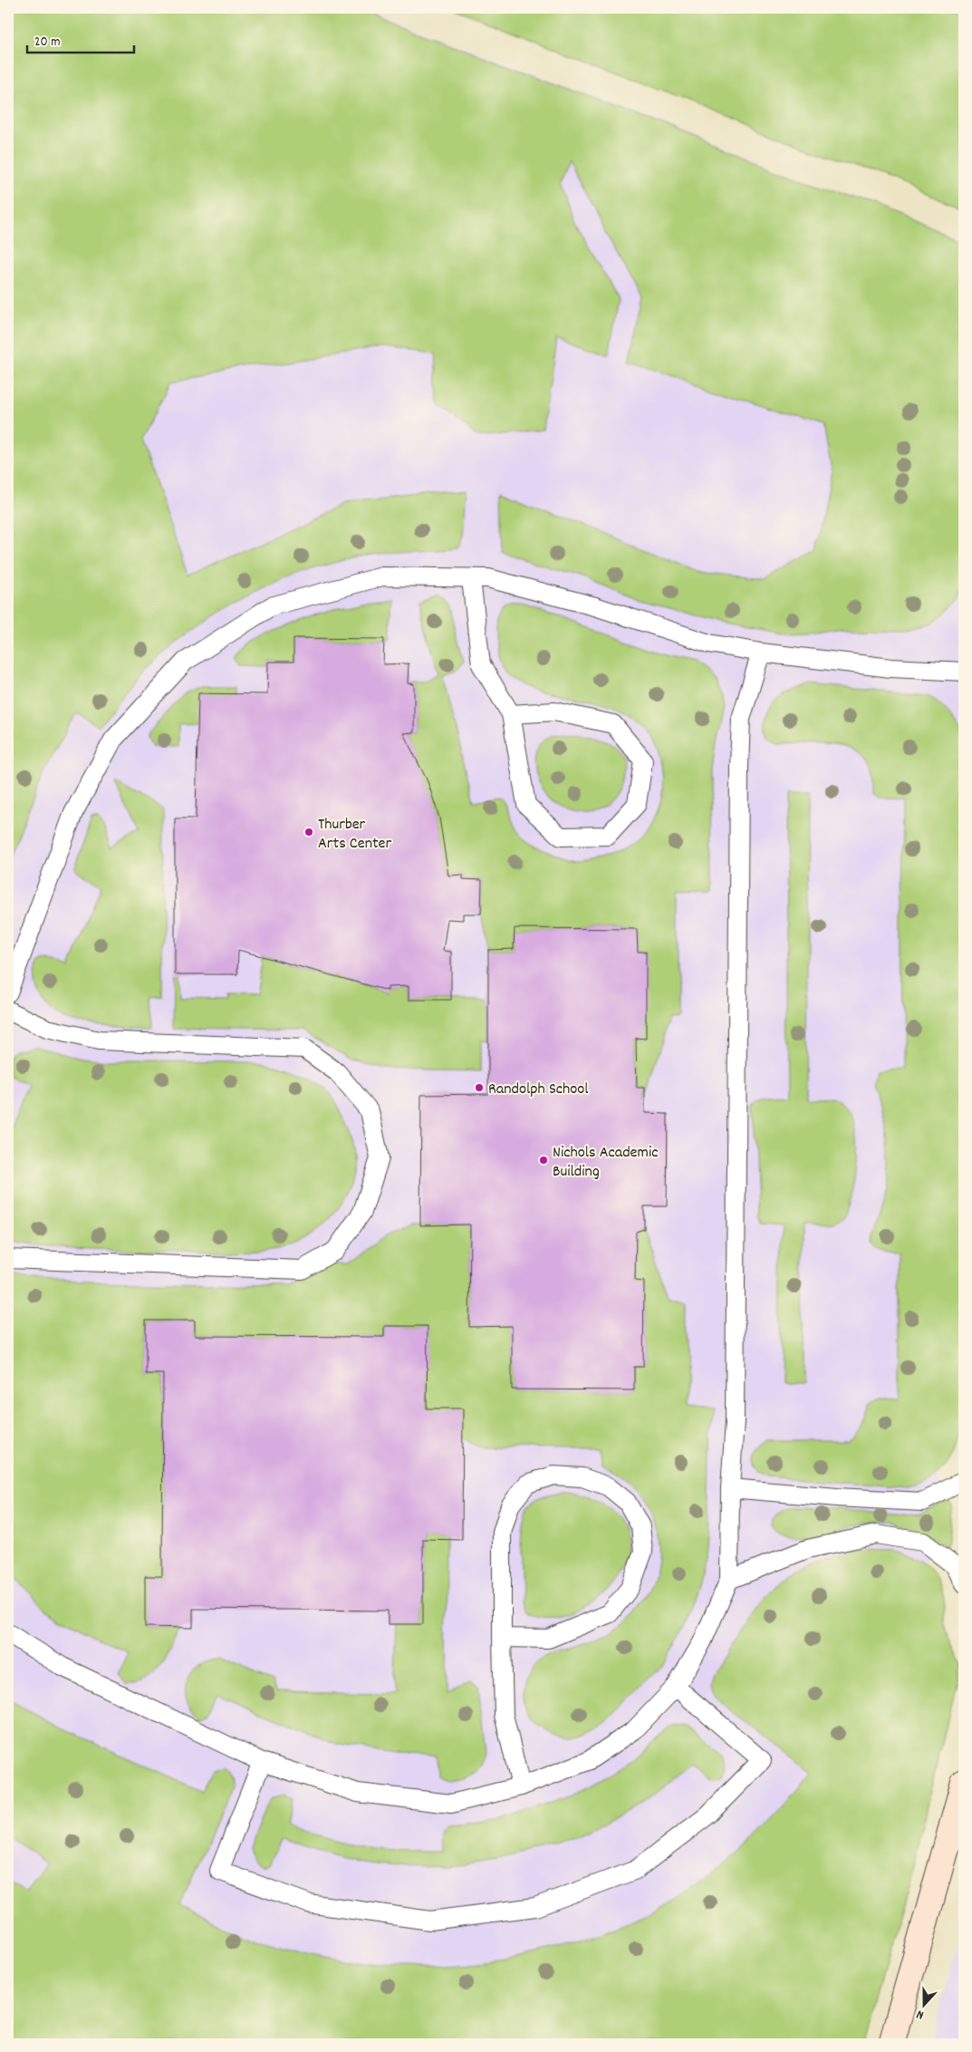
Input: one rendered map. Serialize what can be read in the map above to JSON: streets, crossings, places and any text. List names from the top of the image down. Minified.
{"places":["Thurber Arts Center","Randolph School","Nichols Academic Building"],"scale_bar":"20 m","north":"bottom"}
